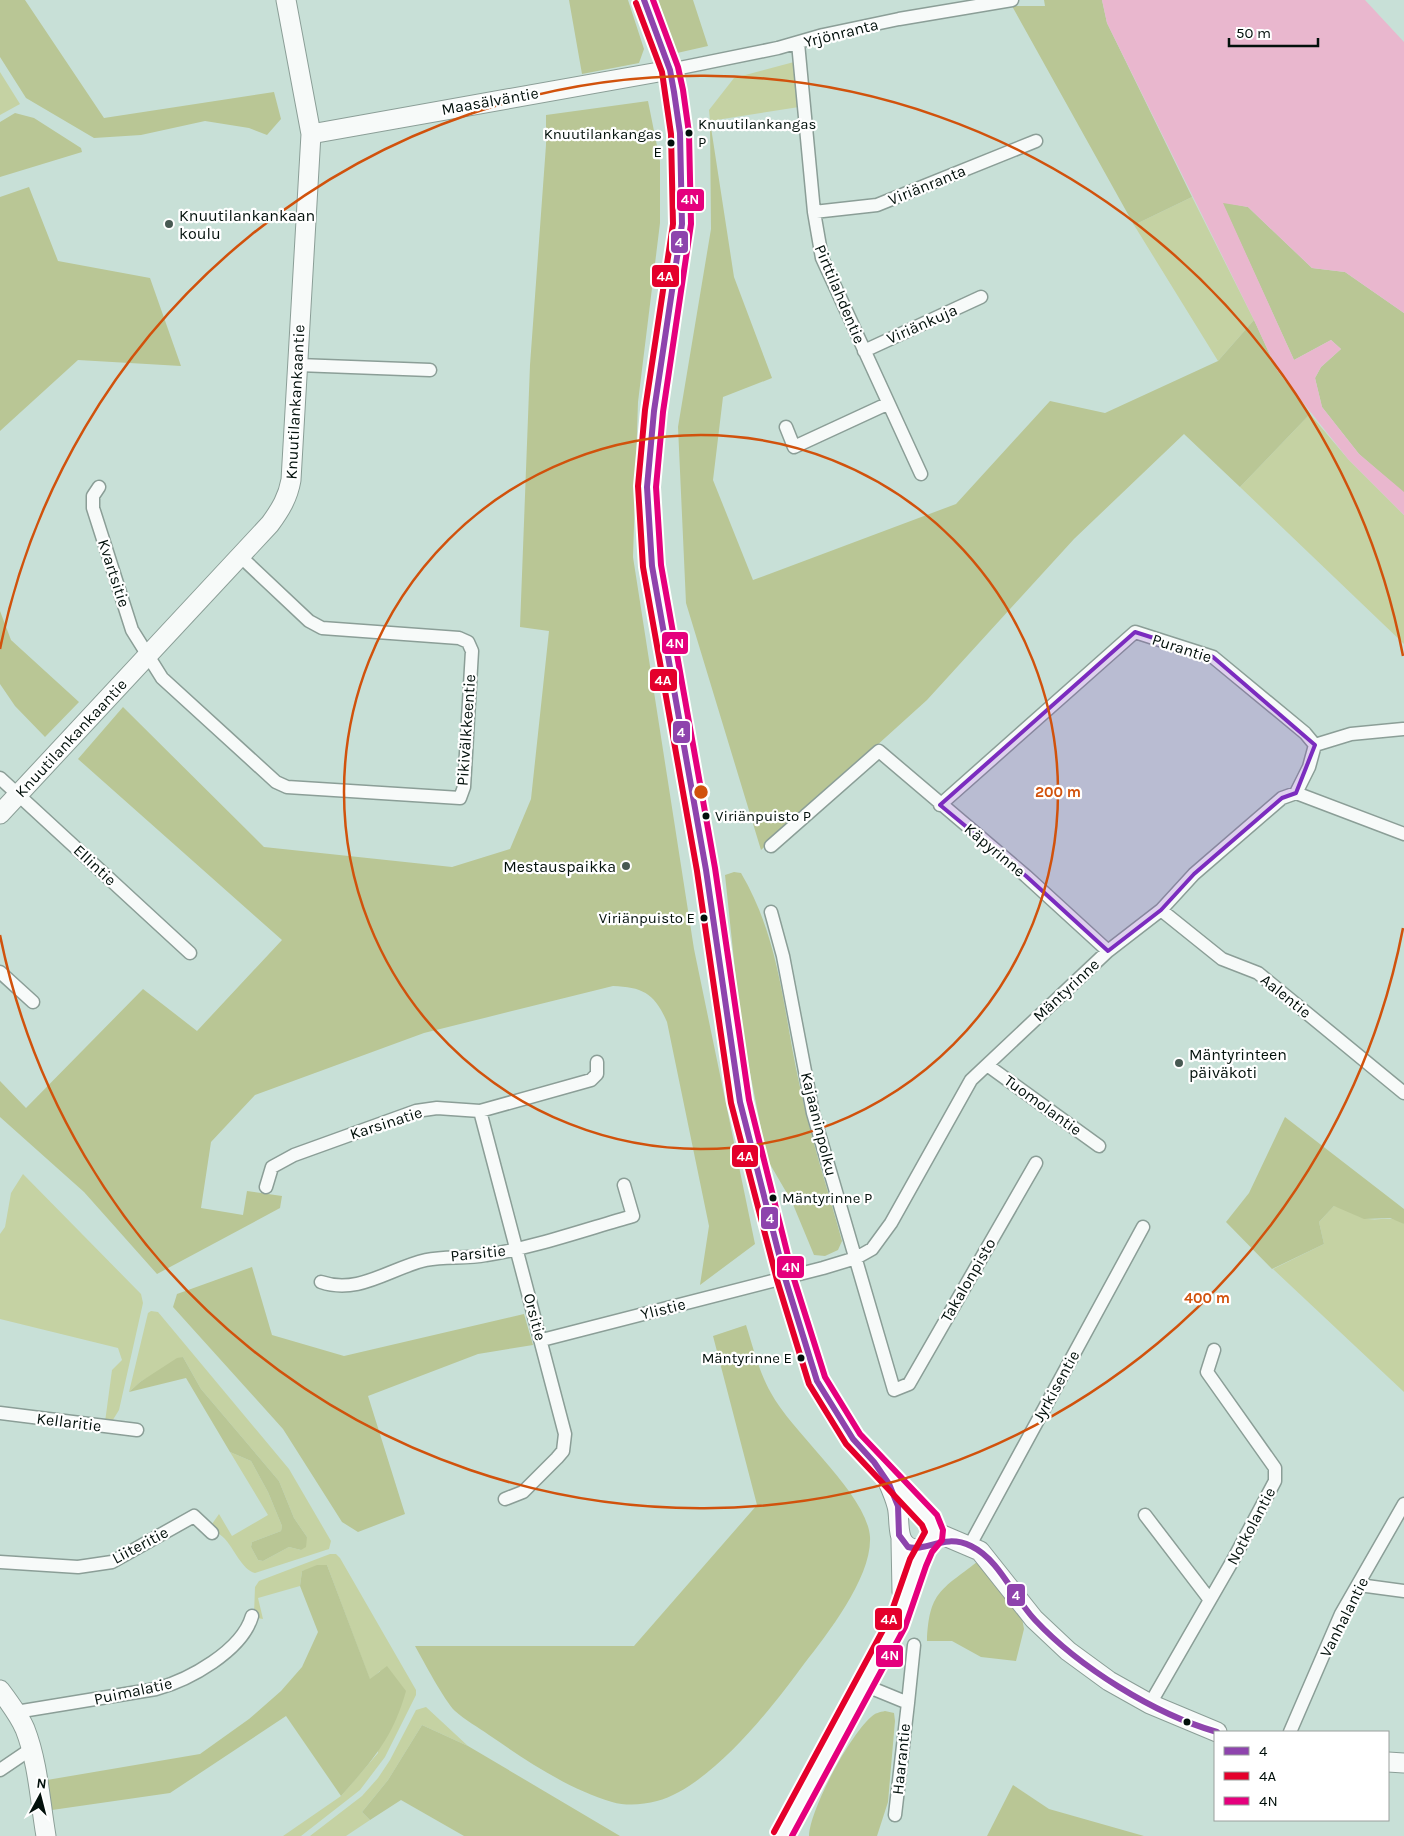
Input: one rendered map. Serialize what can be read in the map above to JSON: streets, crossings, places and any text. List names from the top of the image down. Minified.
{"streets":{"main road":["Maasälväntie","Knuutilankankaantie"],"street":["Yrjönranta","Viriänranta","Pirttilahdentie","Viriänkuja","Kvartsitie","Purantie","Pikivälkkeentie","Käpyrinne","Ellintie","Mäntyrinne","Aalentie","Tuomolantie","Karsinatie","Kajaaninpolku","Parsitie","Takalonpisto","Ylistie","Orsitie","Jyrkisentie","Kellaritie","Notkolantie","Liiteritie","Vanhalantie","Puimalatie","Haarantie"]},"crossings":[["Yrjönranta","Maasälväntie"],["Yrjönranta","Pirttilahdentie"],["Maasälväntie","Knuutilankankaantie"],["Viriänranta","Pirttilahdentie"],["Pirttilahdentie","Viriänkuja"],["Knuutilankankaantie","Kvartsitie"],["Knuutilankankaantie","Pikivälkkeentie"],["Knuutilankankaantie","Ellintie"],["Kvartsitie","Pikivälkkeentie"],["Purantie","Käpyrinne"],["Käpyrinne","Mäntyrinne"],["Mäntyrinne","Aalentie"],["Mäntyrinne","Tuomolantie"],["Mäntyrinne","Kajaaninpolku"],["Mäntyrinne","Ylistie"],["Karsinatie","Orsitie"],["Kajaaninpolku","Takalonpisto"],["Parsitie","Orsitie"],["Ylistie","Orsitie"]],"places":["Knuutilankangas P","Knuutilankangas E","Knuutilankankaan koulu","Viriänpuisto P","Mestauspaikka","Viriänpuisto E","Mäntyrinteen päiväkoti","Mäntyrinne P","Mäntyrinne E"],"lines":["transit line 4","transit line 4N","transit line 4A"],"legend":["4","4A","4N"],"scale_bar":"50 m","north":"top","rings":["200 m","400 m"]}
